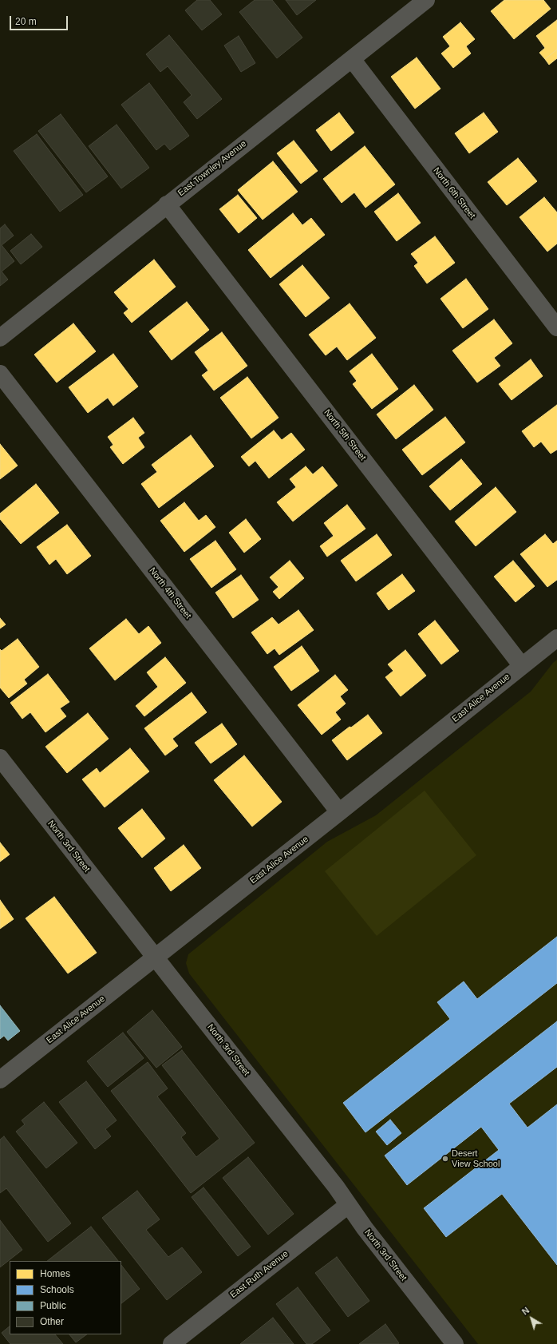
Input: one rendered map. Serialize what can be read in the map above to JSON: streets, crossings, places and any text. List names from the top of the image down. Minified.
{"streets":{"street":["East Townley Avenue","North 6th Street","North 5th Street","North 4th Street","East Alice Avenue","North 3rd Street","East Ruth Avenue"]},"crossings":[["East Townley Avenue","North 6th Street"],["East Townley Avenue","North 5th Street"],["North 5th Street","East Alice Avenue"],["North 4th Street","East Alice Avenue"],["East Alice Avenue","North 3rd Street"],["North 3rd Street","East Ruth Avenue"]],"places":["Desert View School"],"legend":["Homes","Schools","Public","Other"],"scale_bar":"20 m","north":"top left"}
